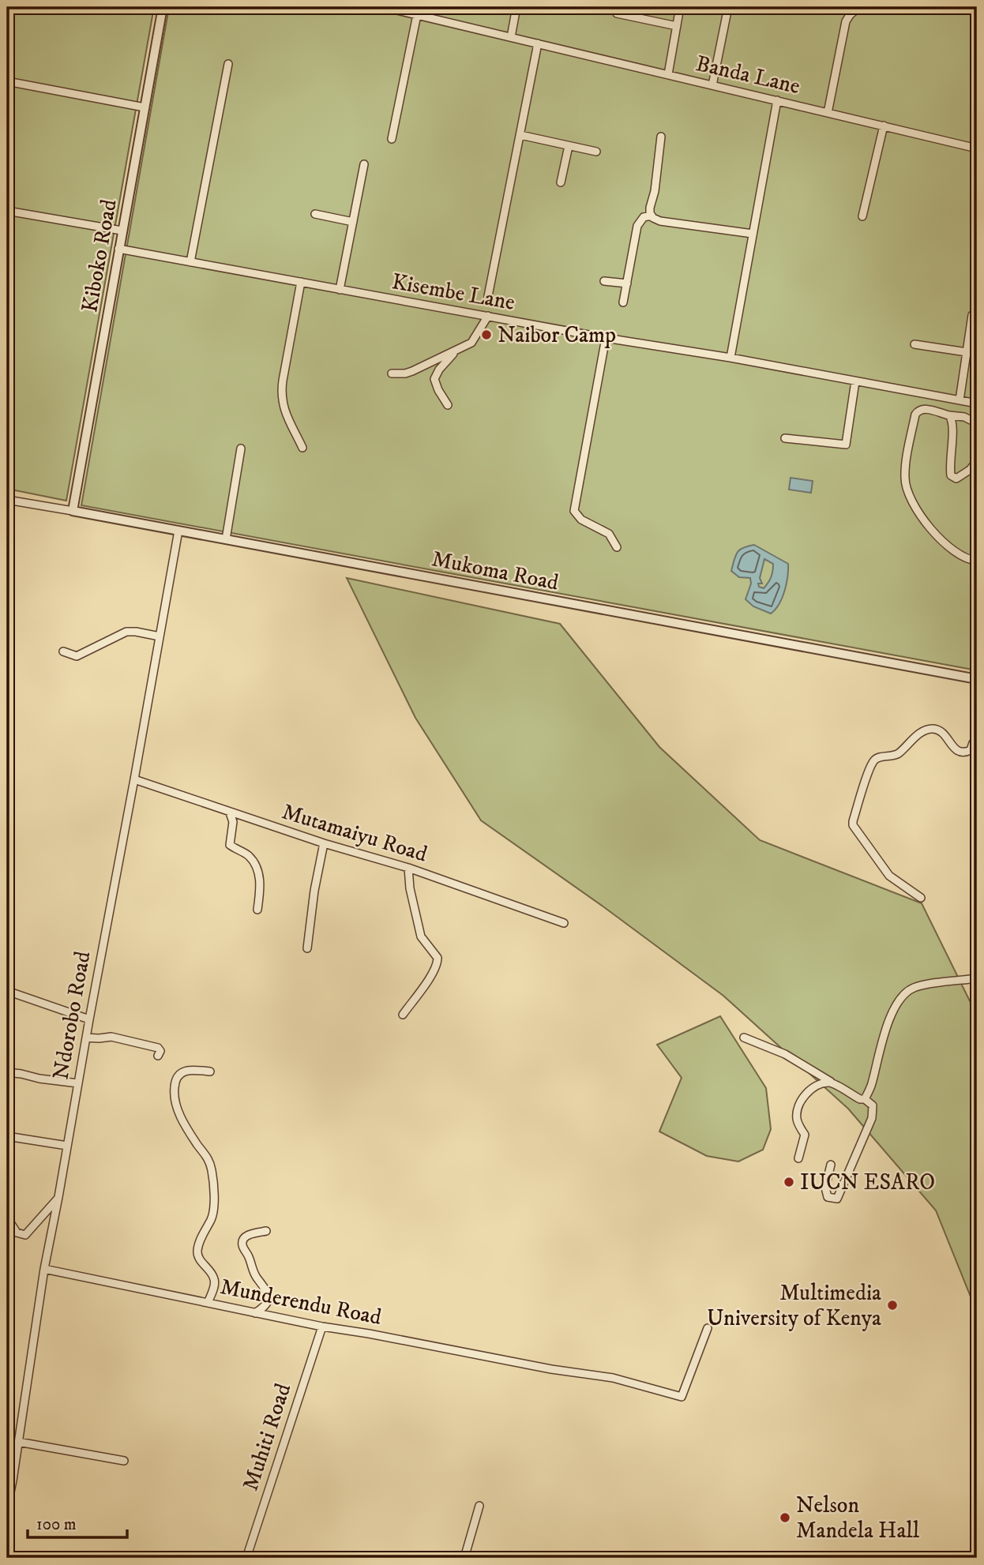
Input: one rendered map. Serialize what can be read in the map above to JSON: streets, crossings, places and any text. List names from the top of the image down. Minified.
{"streets":{"street":["Banda Lane","Kiboko Road","Kisembe Lane","Mukoma Road","Mutamaiyu Road","Ndorobo Road","Munderendu Road","Muhiti Road"]},"crossings":[["Kiboko Road","Kisembe Lane"],["Kiboko Road","Mukoma Road"],["Mukoma Road","Ndorobo Road"],["Mutamaiyu Road","Ndorobo Road"],["Ndorobo Road","Munderendu Road"],["Munderendu Road","Muhiti Road"]],"places":["Naibor Camp","IUCN ESARO","Multimedia University of Kenya","Nelson Mandela Hall"],"scale_bar":"100 m"}
